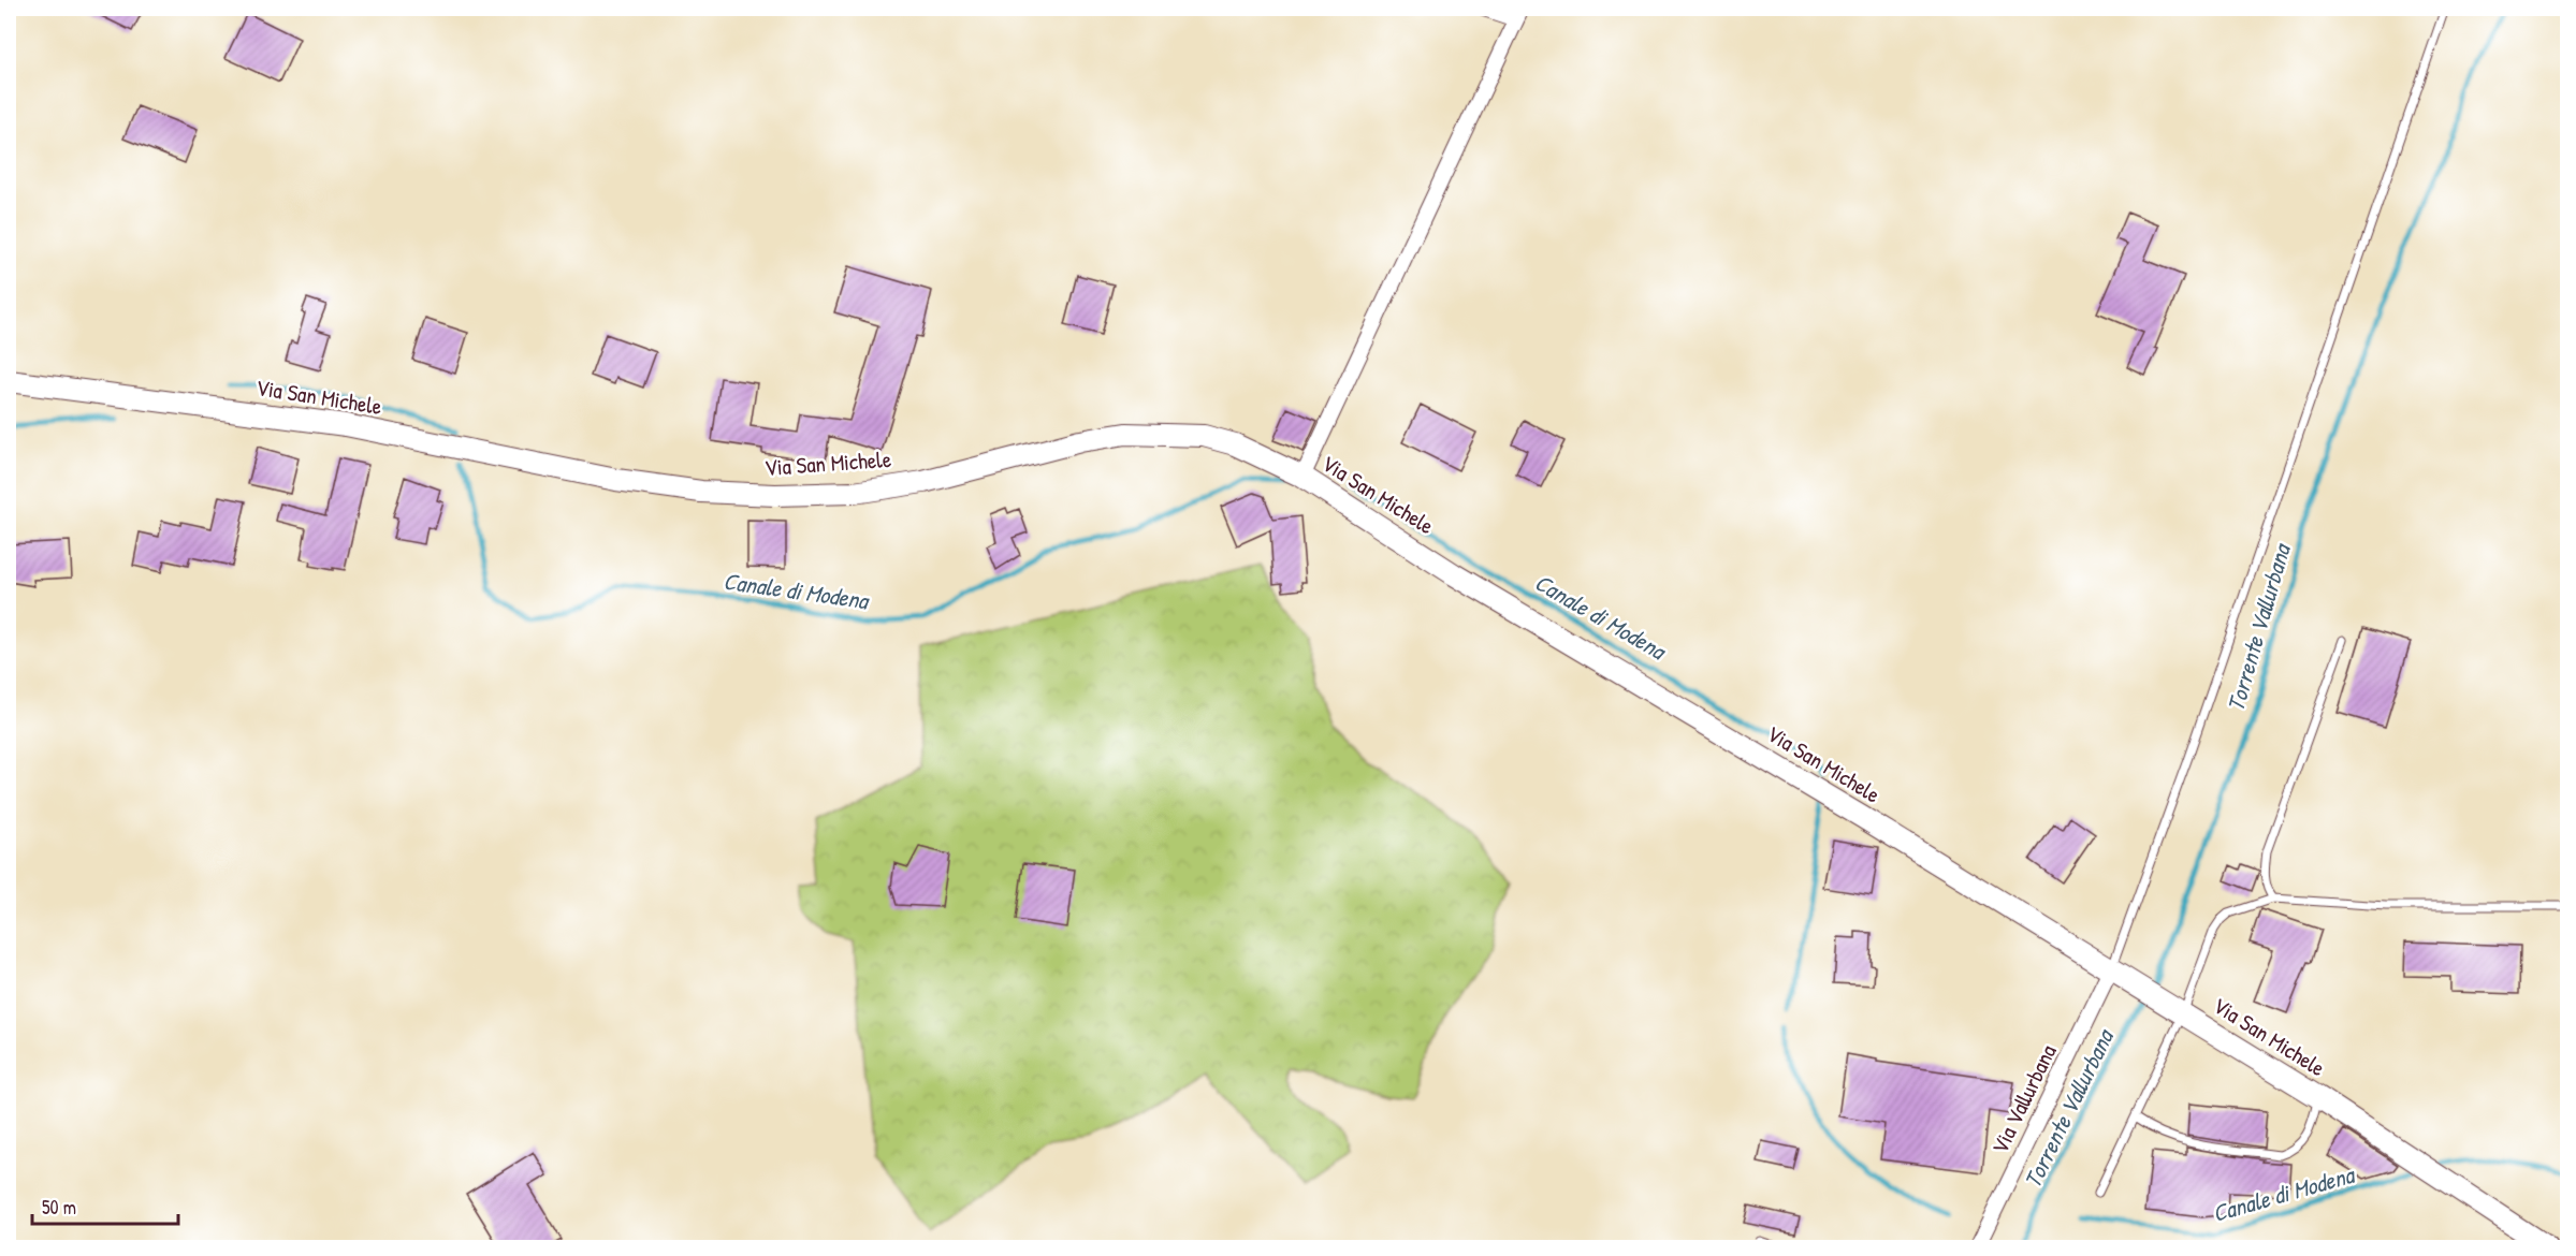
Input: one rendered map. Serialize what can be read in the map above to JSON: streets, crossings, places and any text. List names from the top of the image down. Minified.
{"streets":{"main road":["Via San Michele"],"street":["Via Vallurbana"]},"crossings":[["Via San Michele","Via Vallurbana"]],"water":["Canale di Modena","Torrente Vallurbana"],"scale_bar":"50 m"}
